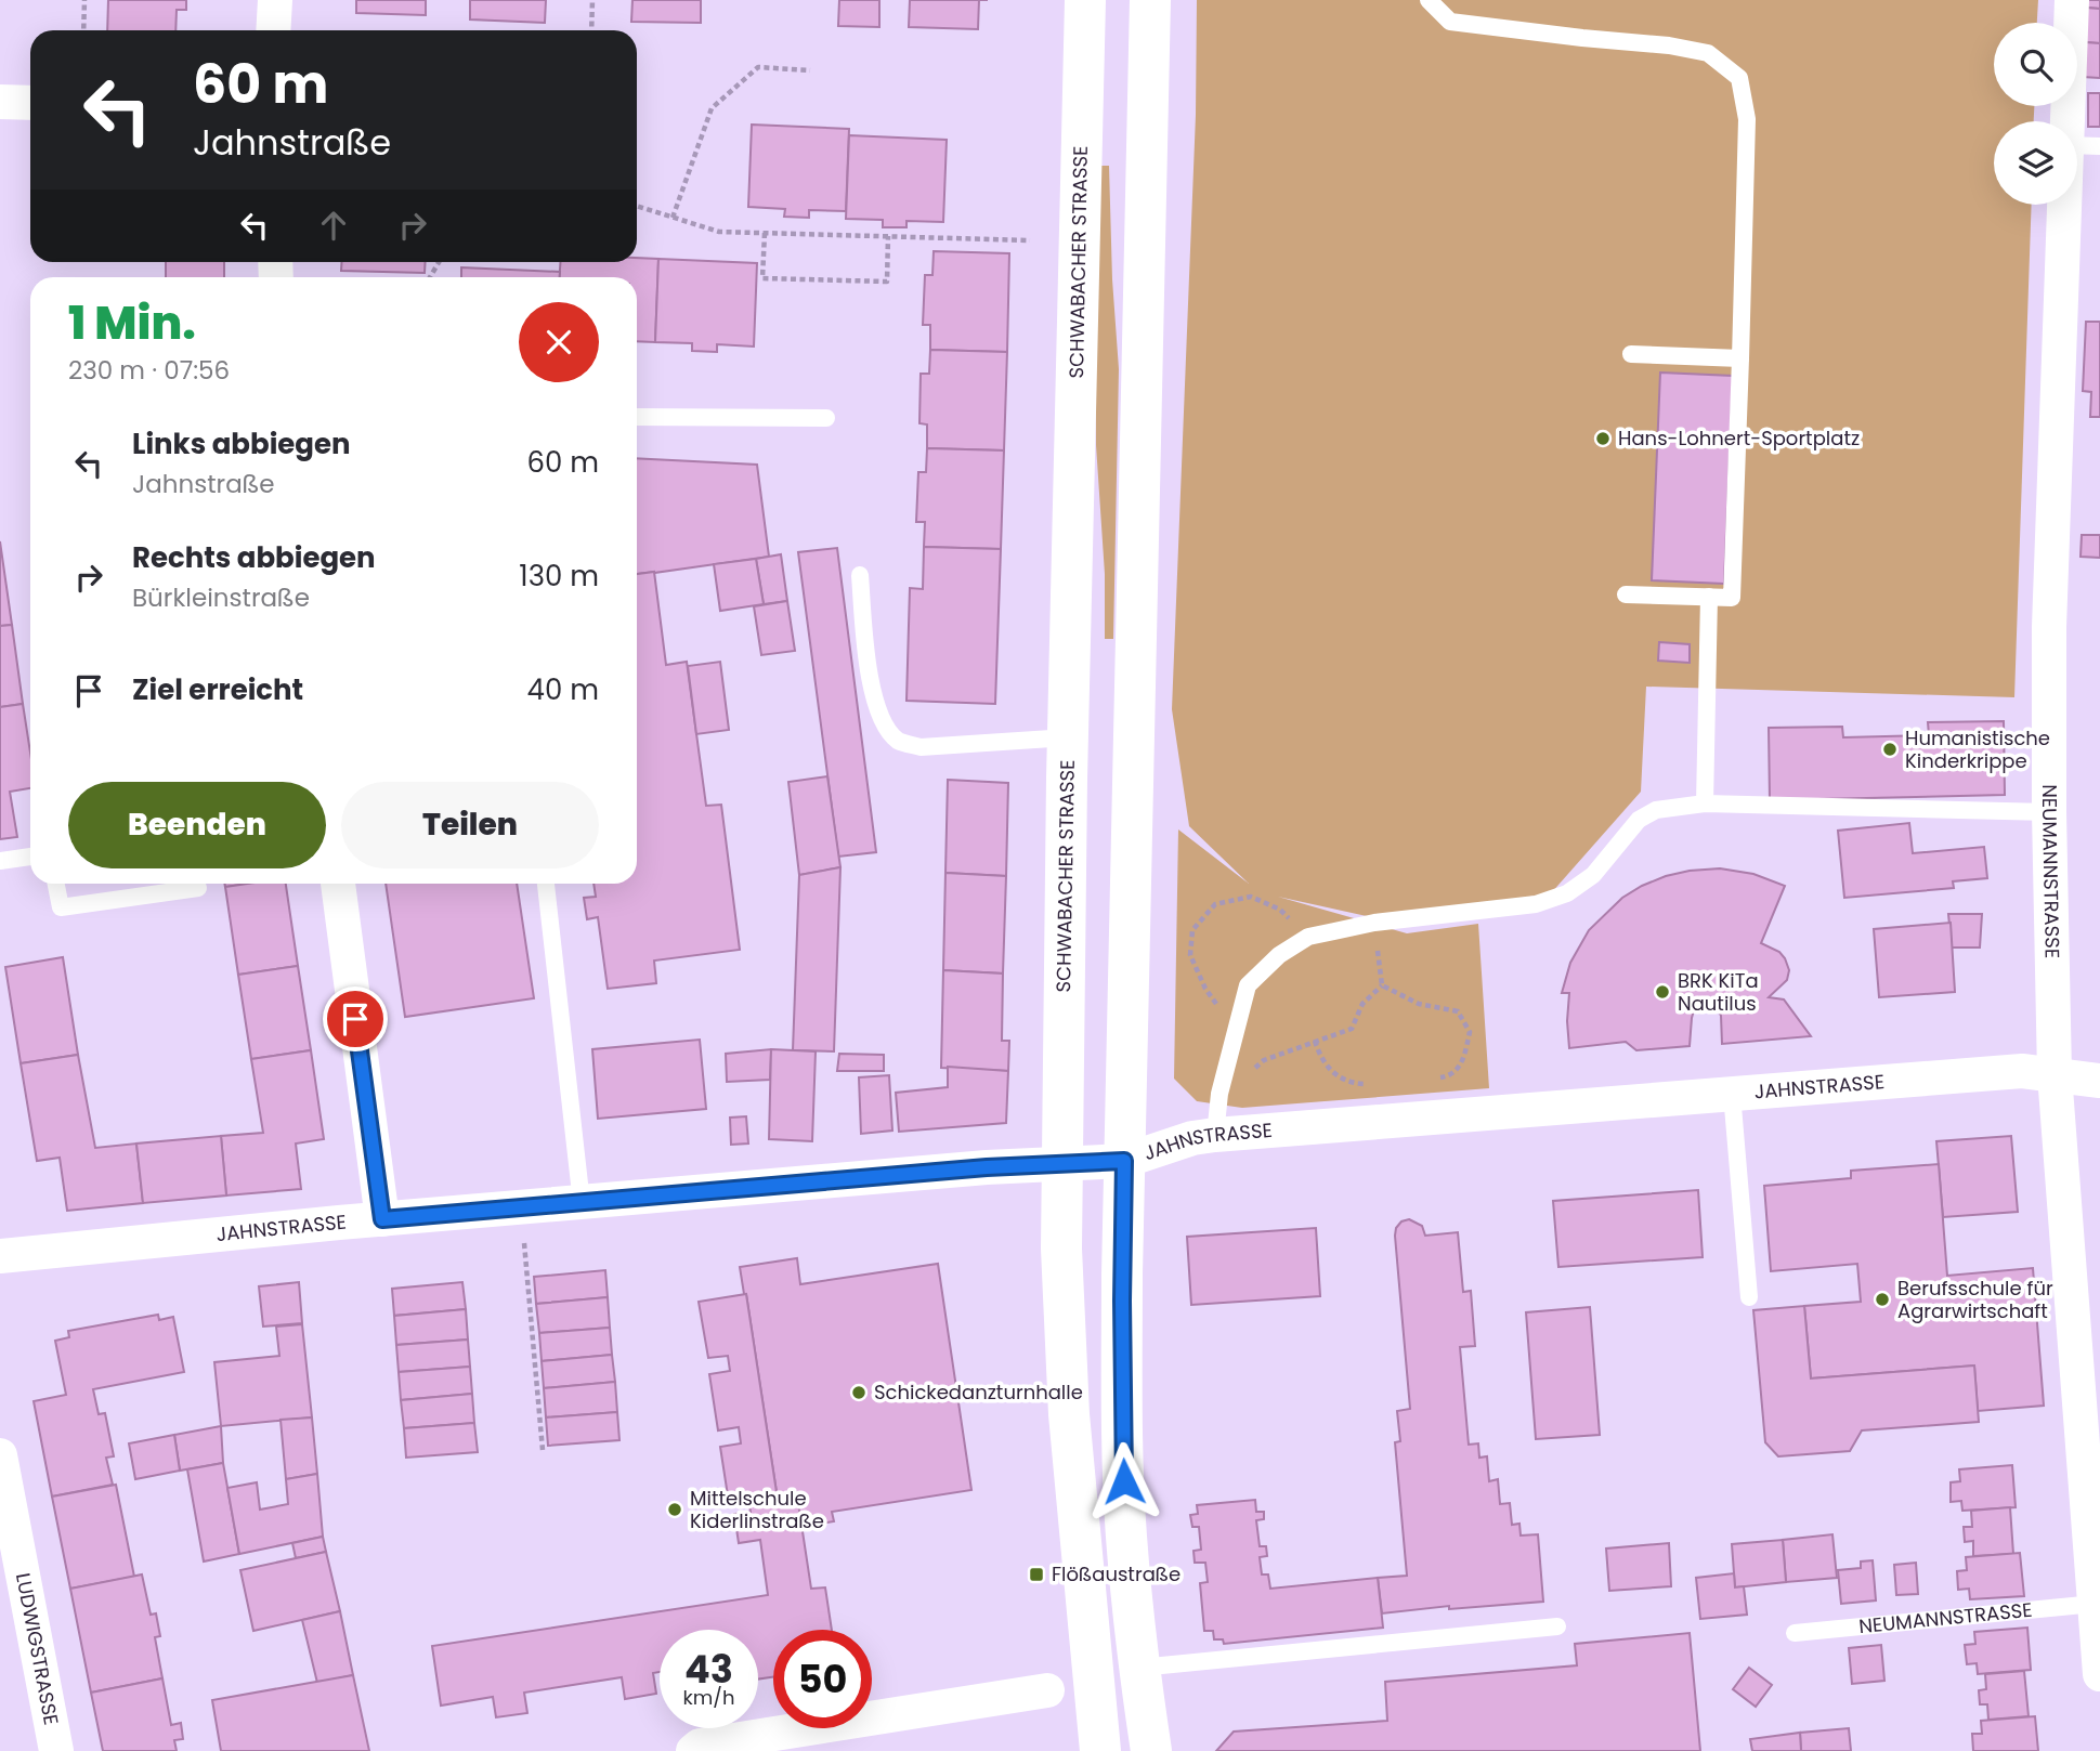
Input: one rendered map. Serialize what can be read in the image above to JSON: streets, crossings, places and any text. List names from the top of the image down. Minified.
{"streets":{"main road":["SCHWABACHER STRASSE"],"street":["NEUMANNSTRASSE","JAHNSTRASSE","LUDWIGSTRASSE"]},"crossings":[["SCHWABACHER STRASSE","JAHNSTRASSE"],["NEUMANNSTRASSE","JAHNSTRASSE"]],"places":{"other":["Hans-Lohnert-Sportplatz","Humanistische Kinderkrippe","BRK KiTa Nautilus","Berufsschule für Agrarwirtschaft","Schickedanzturnhalle","Mittelschule Kiderlinstraße"],"transit":["Flößaustraße"]},"page":{"turn":["60 m","Jahnstraße"],"heading":["1 Min.","230 m · 07:56"],"list":[{"name":"Links abbiegen","note":"Jahnstraße","value":"60 m"},{"name":"Rechts abbiegen","note":"Bürkleinstraße","value":"130 m"},{"name":"Ziel erreicht","value":"40 m"}],"buttons":["Beenden","Teilen"],"speed":"43 km/h","limit":"50"}}
